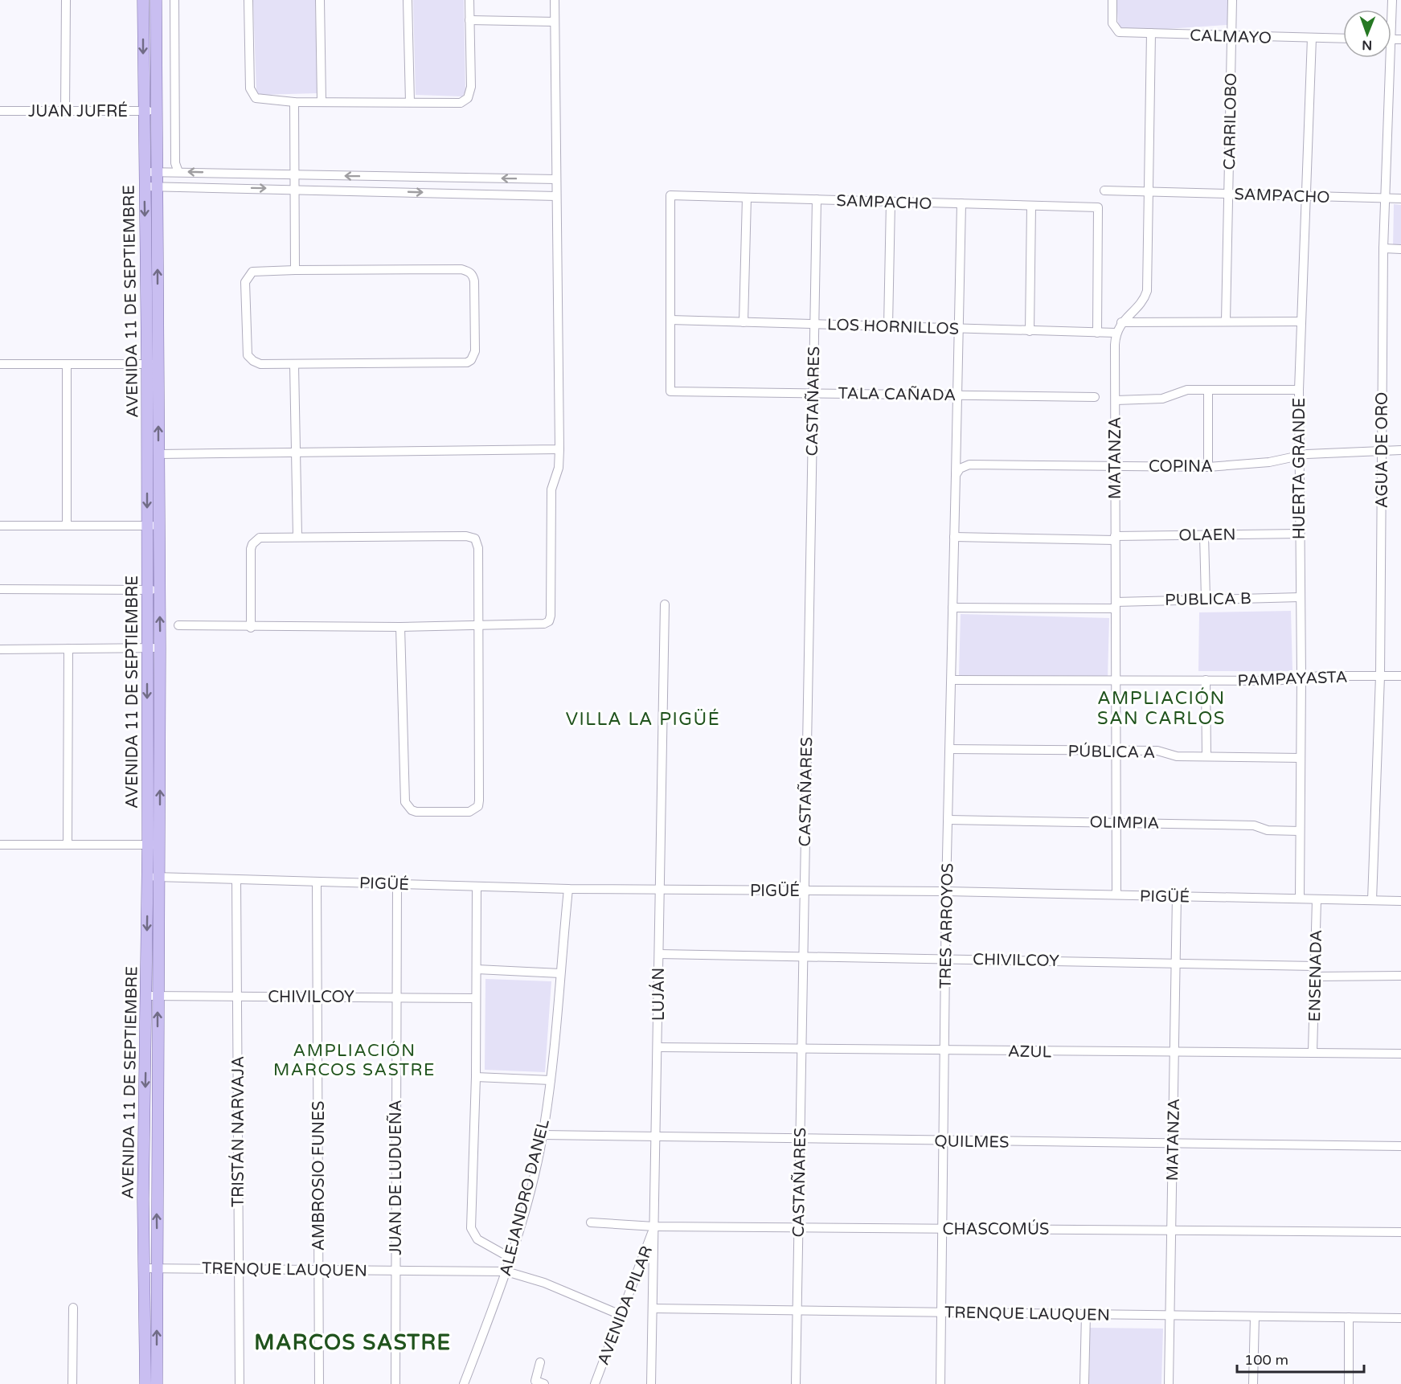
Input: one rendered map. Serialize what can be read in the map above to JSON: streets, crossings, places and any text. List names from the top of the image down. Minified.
{"streets":{"main road":["AVENIDA 11 DE SEPTIEMBRE"],"street":["CALMAYO","JUAN JUFRÉ","CARRILOBO","SAMPACHO","LOS HORNILLOS","TALA CAÑADA","CASTAÑARES","AGUA DE ORO","MATANZA","COPINA","HUERTA GRANDE","OLAEN","PUBLICA B","PAMPAYASTA","PÚBLICA A","OLIMPIA","PIGÜÉ","TRES ARROYOS","CHIVILCOY","ENSENADA","LUJÁN","AZUL","TRISTÁN NARVAJA","QUILMES","AMBROSIO FUNES","JUAN DE LUDUEÑA","ALEJANDRO DANEL","CHASCOMÚS","TRENQUE LAUQUEN","AVENIDA PILAR"]},"crossings":[["CALMAYO","CARRILOBO"],["CALMAYO","MATANZA"],["CALMAYO","HUERTA GRANDE"],["JUAN JUFRÉ","AVENIDA 11 DE SEPTIEMBRE"],["CARRILOBO","SAMPACHO"],["SAMPACHO","LOS HORNILLOS"],["SAMPACHO","TALA CAÑADA"],["SAMPACHO","CASTAÑARES"],["SAMPACHO","AGUA DE ORO"],["SAMPACHO","MATANZA"],["SAMPACHO","HUERTA GRANDE"],["SAMPACHO","TRES ARROYOS"],["AVENIDA 11 DE SEPTIEMBRE","PIGÜÉ"],["AVENIDA 11 DE SEPTIEMBRE","CHIVILCOY"],["AVENIDA 11 DE SEPTIEMBRE","TRENQUE LAUQUEN"],["LOS HORNILLOS","TALA CAÑADA"],["LOS HORNILLOS","CASTAÑARES"],["LOS HORNILLOS","MATANZA"],["LOS HORNILLOS","TRES ARROYOS"],["TALA CAÑADA","CASTAÑARES"],["TALA CAÑADA","TRES ARROYOS"],["CASTAÑARES","PIGÜÉ"],["CASTAÑARES","CHIVILCOY"],["CASTAÑARES","AZUL"],["CASTAÑARES","QUILMES"],["CASTAÑARES","CHASCOMÚS"],["CASTAÑARES","TRENQUE LAUQUEN"],["AGUA DE ORO","COPINA"],["AGUA DE ORO","PAMPAYASTA"],["AGUA DE ORO","PIGÜÉ"],["MATANZA","COPINA"],["MATANZA","OLAEN"],["MATANZA","PUBLICA B"],["MATANZA","PAMPAYASTA"],["MATANZA","PÚBLICA A"],["MATANZA","OLIMPIA"],["MATANZA","PIGÜÉ"],["MATANZA","CHIVILCOY"],["MATANZA","AZUL"],["MATANZA","QUILMES"],["MATANZA","CHASCOMÚS"],["MATANZA","TRENQUE LAUQUEN"],["COPINA","HUERTA GRANDE"],["COPINA","TRES ARROYOS"],["HUERTA GRANDE","OLAEN"],["HUERTA GRANDE","PUBLICA B"],["HUERTA GRANDE","PAMPAYASTA"],["HUERTA GRANDE","PÚBLICA A"],["HUERTA GRANDE","OLIMPIA"],["HUERTA GRANDE","PIGÜÉ"],["OLAEN","TRES ARROYOS"],["PUBLICA B","TRES ARROYOS"],["PAMPAYASTA","TRES ARROYOS"],["PÚBLICA A","TRES ARROYOS"],["OLIMPIA","TRES ARROYOS"],["PIGÜÉ","TRES ARROYOS"],["PIGÜÉ","ENSENADA"],["PIGÜÉ","LUJÁN"],["PIGÜÉ","TRISTÁN NARVAJA"],["PIGÜÉ","AMBROSIO FUNES"],["PIGÜÉ","JUAN DE LUDUEÑA"],["PIGÜÉ","ALEJANDRO DANEL"],["TRES ARROYOS","CHIVILCOY"],["TRES ARROYOS","AZUL"],["TRES ARROYOS","QUILMES"],["TRES ARROYOS","CHASCOMÚS"],["TRES ARROYOS","TRENQUE LAUQUEN"],["CHIVILCOY","ENSENADA"],["CHIVILCOY","LUJÁN"],["CHIVILCOY","TRISTÁN NARVAJA"],["CHIVILCOY","AMBROSIO FUNES"],["CHIVILCOY","JUAN DE LUDUEÑA"],["ENSENADA","AZUL"],["LUJÁN","AZUL"],["LUJÁN","QUILMES"],["LUJÁN","CHASCOMÚS"],["LUJÁN","TRENQUE LAUQUEN"],["LUJÁN","AVENIDA PILAR"],["TRISTÁN NARVAJA","TRENQUE LAUQUEN"],["QUILMES","ALEJANDRO DANEL"],["AMBROSIO FUNES","TRENQUE LAUQUEN"],["JUAN DE LUDUEÑA","TRENQUE LAUQUEN"],["ALEJANDRO DANEL","TRENQUE LAUQUEN"],["CHASCOMÚS","AVENIDA PILAR"],["TRENQUE LAUQUEN","AVENIDA PILAR"]],"districts":["AMPLIACIÓN SAN CARLOS","VILLA LA PIGÜÉ","AMPLIACIÓN MARCOS SASTRE","MARCOS SASTRE"],"scale_bar":"100 m","north":"bottom"}
